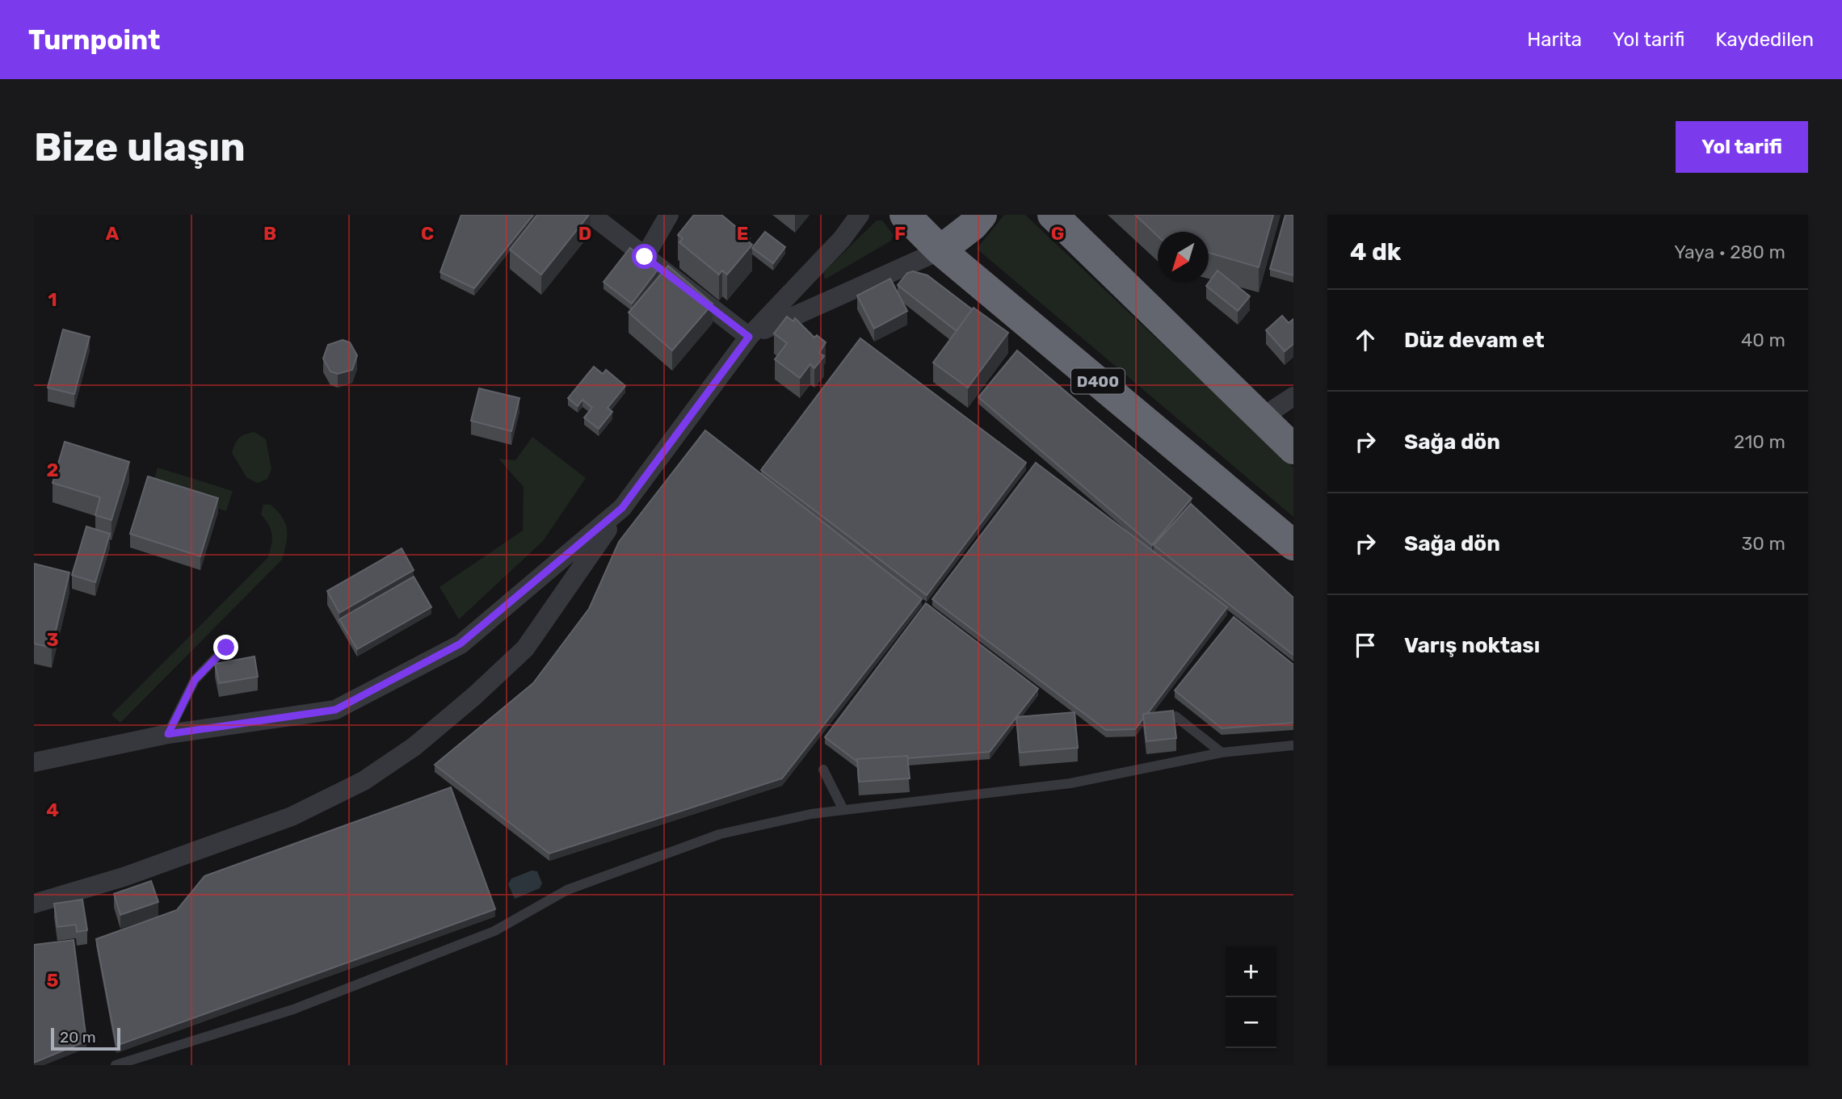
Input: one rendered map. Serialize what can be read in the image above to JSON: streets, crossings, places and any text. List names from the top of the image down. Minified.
{"streets":{"highway":["D400"]},"scale_bar":"20 m","north":"bottom left","page":{"header":"Turnpoint","nav":["Harita","Yol tarifi","Kaydedilen"],"buttons":"Yol tarifi","title":"Bize ulaşın","heading":["4 dk","Yaya · 280 m"],"list":[["Düz devam et","40 m"],["Sağa dön","210 m"],["Sağa dön","30 m"],"Varış noktası"],"map_buttons":["+","−"],"scale":"20 m"},"grid":{"columns":["A","B","C","D","E","F","G"],"rows":["1","2","3","4","5"]}}
